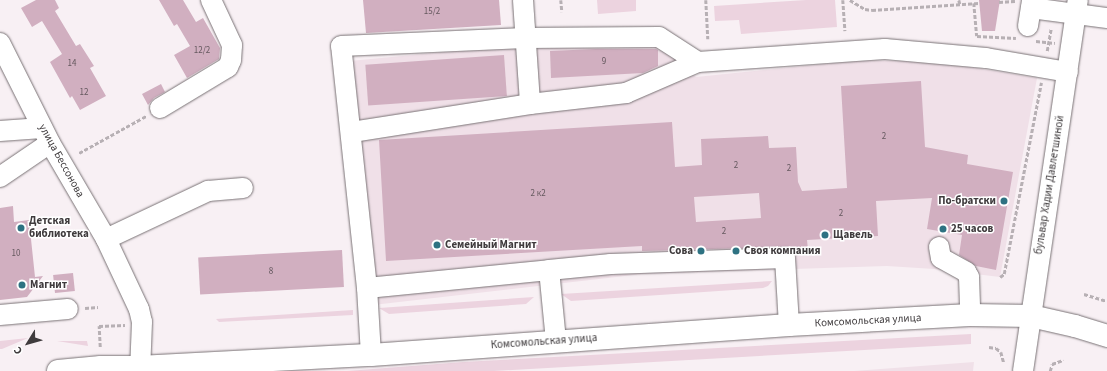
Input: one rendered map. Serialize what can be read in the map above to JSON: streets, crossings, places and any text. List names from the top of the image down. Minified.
{"streets":{"main road":["Комсомольская улица"],"street":["улица Бессонова","бульвар Хадии Давлетшиной"]},"crossings":[["улица Бессонова","Комсомольская улица"],["бульвар Хадии Давлетшиной","Комсомольская улица"]],"places":["По-братски","Детская библиотека","25 часов","Щавель","Семейный Магнит","Сова","Своя компания","Магнит"],"house_numbers":["15/2","12/2","9","14","12","2","2","2","2 к2","2","2","10","8"],"north":"bottom left"}
